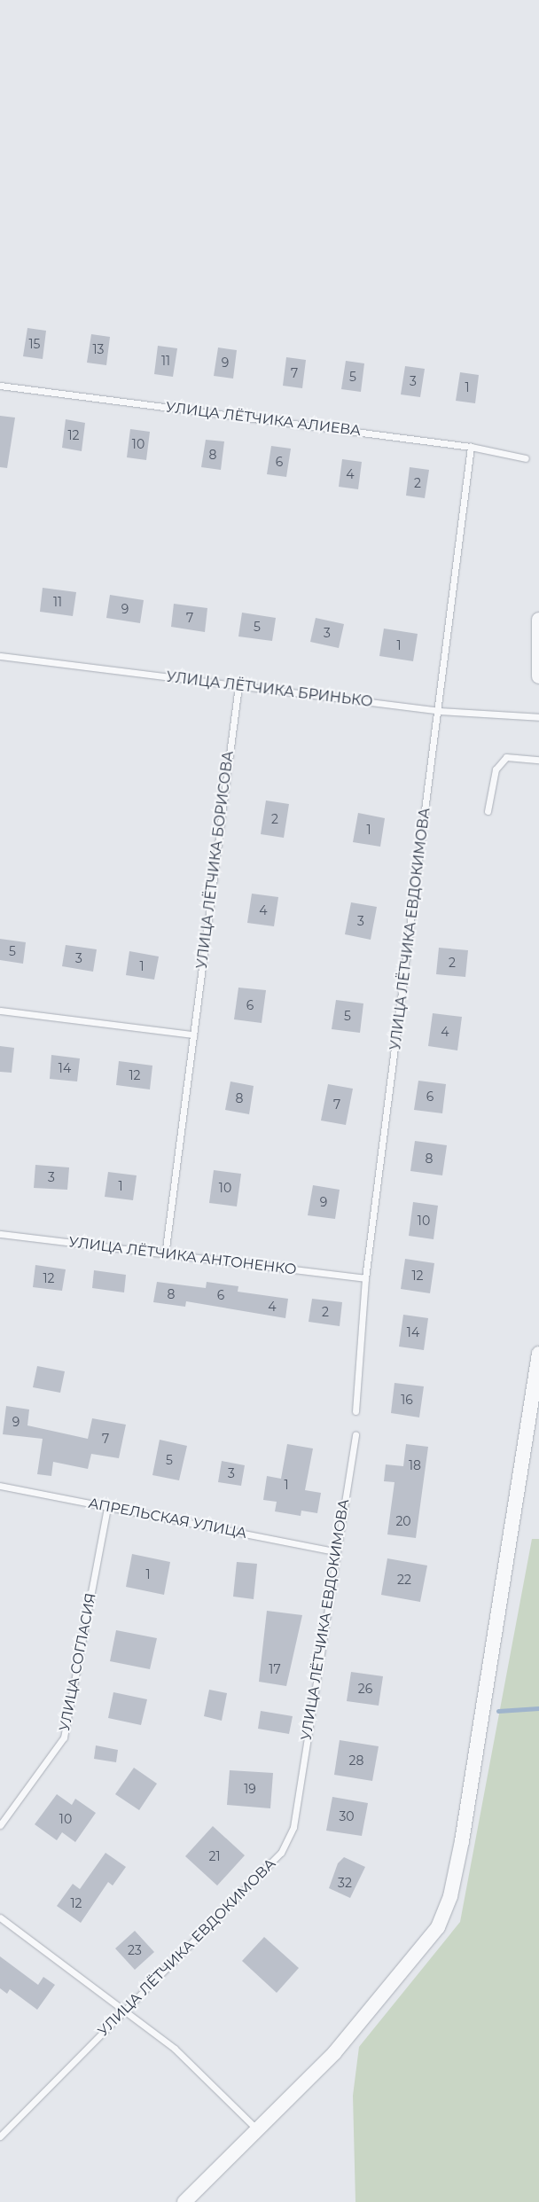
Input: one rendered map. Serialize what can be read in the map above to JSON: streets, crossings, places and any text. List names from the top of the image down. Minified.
{"streets":{"lane":["УЛИЦА ЛЁТЧИКА АЛИЕВА","УЛИЦА ЛЁТЧИКА БРИНЬКО","УЛИЦА ЛЁТЧИКА БОРИСОВА","УЛИЦА ЛЁТЧИКА ЕВДОКИМОВА","УЛИЦА ЛЁТЧИКА АНТОНЕНКО","АПРЕЛЬСКАЯ УЛИЦА","УЛИЦА СОГЛАСИЯ"]},"crossings":[["УЛИЦА ЛЁТЧИКА АЛИЕВА","УЛИЦА ЛЁТЧИКА ЕВДОКИМОВА"],["УЛИЦА ЛЁТЧИКА БРИНЬКО","УЛИЦА ЛЁТЧИКА БОРИСОВА"],["УЛИЦА ЛЁТЧИКА БРИНЬКО","УЛИЦА ЛЁТЧИКА ЕВДОКИМОВА"],["УЛИЦА ЛЁТЧИКА БОРИСОВА","УЛИЦА ЛЁТЧИКА АНТОНЕНКО"],["УЛИЦА ЛЁТЧИКА ЕВДОКИМОВА","УЛИЦА ЛЁТЧИКА АНТОНЕНКО"],["УЛИЦА ЛЁТЧИКА ЕВДОКИМОВА","АПРЕЛЬСКАЯ УЛИЦА"],["АПРЕЛЬСКАЯ УЛИЦА","УЛИЦА СОГЛАСИЯ"]],"house_numbers":["15","13","11","9","7","5","3","1","12","10","8","6","4","2","11","9","7","5","3","1","2","1","4","3","5","3","2","1","6","5","4","14","12","6","8","7","8","3","1","10","9","10","12","12","8","6","4","2","14","16","9","7","5","18","3","1","20","1","22","17","26","28","19","30","10","21","32","12","23"]}
